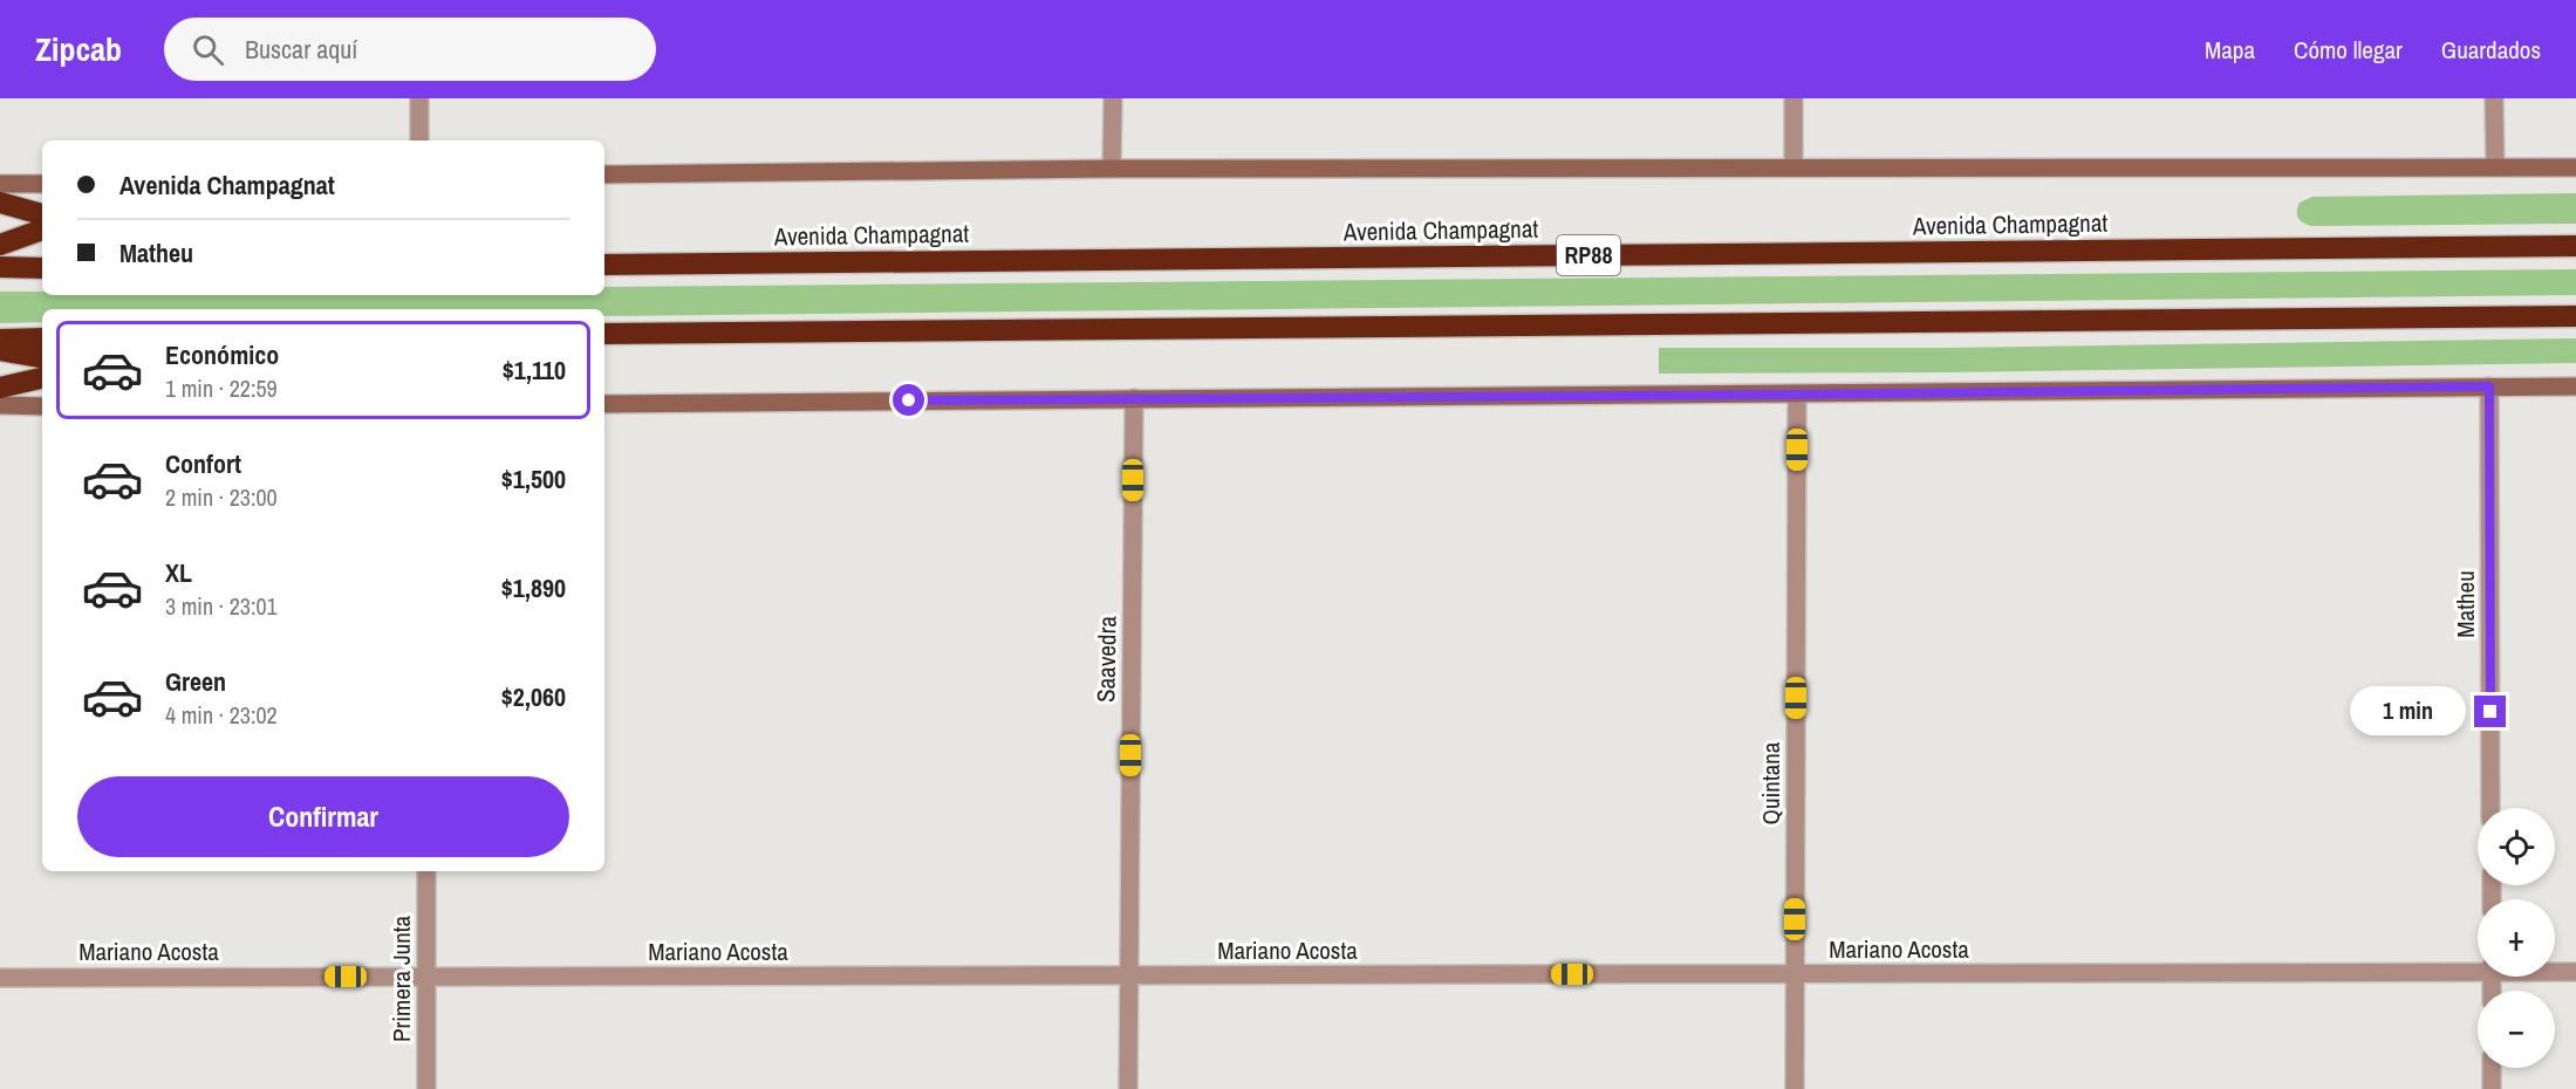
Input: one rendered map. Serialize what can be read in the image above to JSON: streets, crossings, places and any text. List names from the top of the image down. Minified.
{"streets":{"highway":["Avenida Champagnat","RP88"],"street":["Matheu","Saavedra","Quintana","Mariano Acosta","Primera Junta"]},"crossings":[["Saavedra","Mariano Acosta"],["Quintana","Mariano Acosta"],["Mariano Acosta","Primera Junta"]],"page":{"header":"Zipcab","search":"Buscar aquí","nav":["Mapa","Cómo llegar","Guardados"],"banner":["Avenida Champagnat","Matheu"],"list":[{"name":"Económico","note":"1 min · 22:59","value":"$1,110"},{"name":"Confort","note":"2 min · 23:00","value":"$1,500"},{"name":"XL","note":"3 min · 23:01","value":"$1,890"},{"name":"Green","note":"4 min · 23:02","value":"$2,060"}],"bubble":"1 min","buttons":"Confirmar","map_buttons":["+","−"]}}
